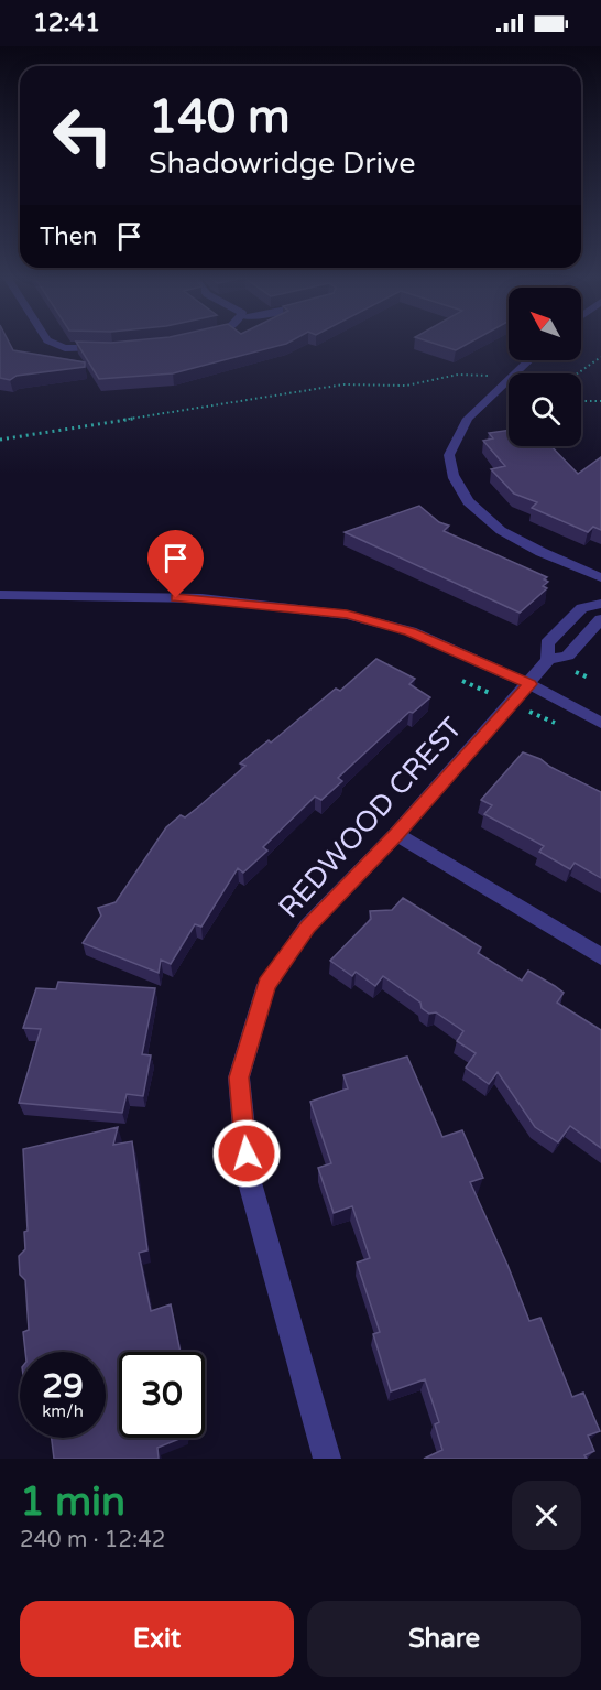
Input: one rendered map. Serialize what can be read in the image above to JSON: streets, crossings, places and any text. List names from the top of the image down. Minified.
{"streets":{"street":["REDWOOD CREST"]},"north":"top left","page":{"status":"12:41","turn":["140 m","Shadowridge Drive"],"then":"Then","speed":"29 km/h","limit":"30","heading":["1 min","240 m · 12:42"],"buttons":["Exit","Share"]}}
